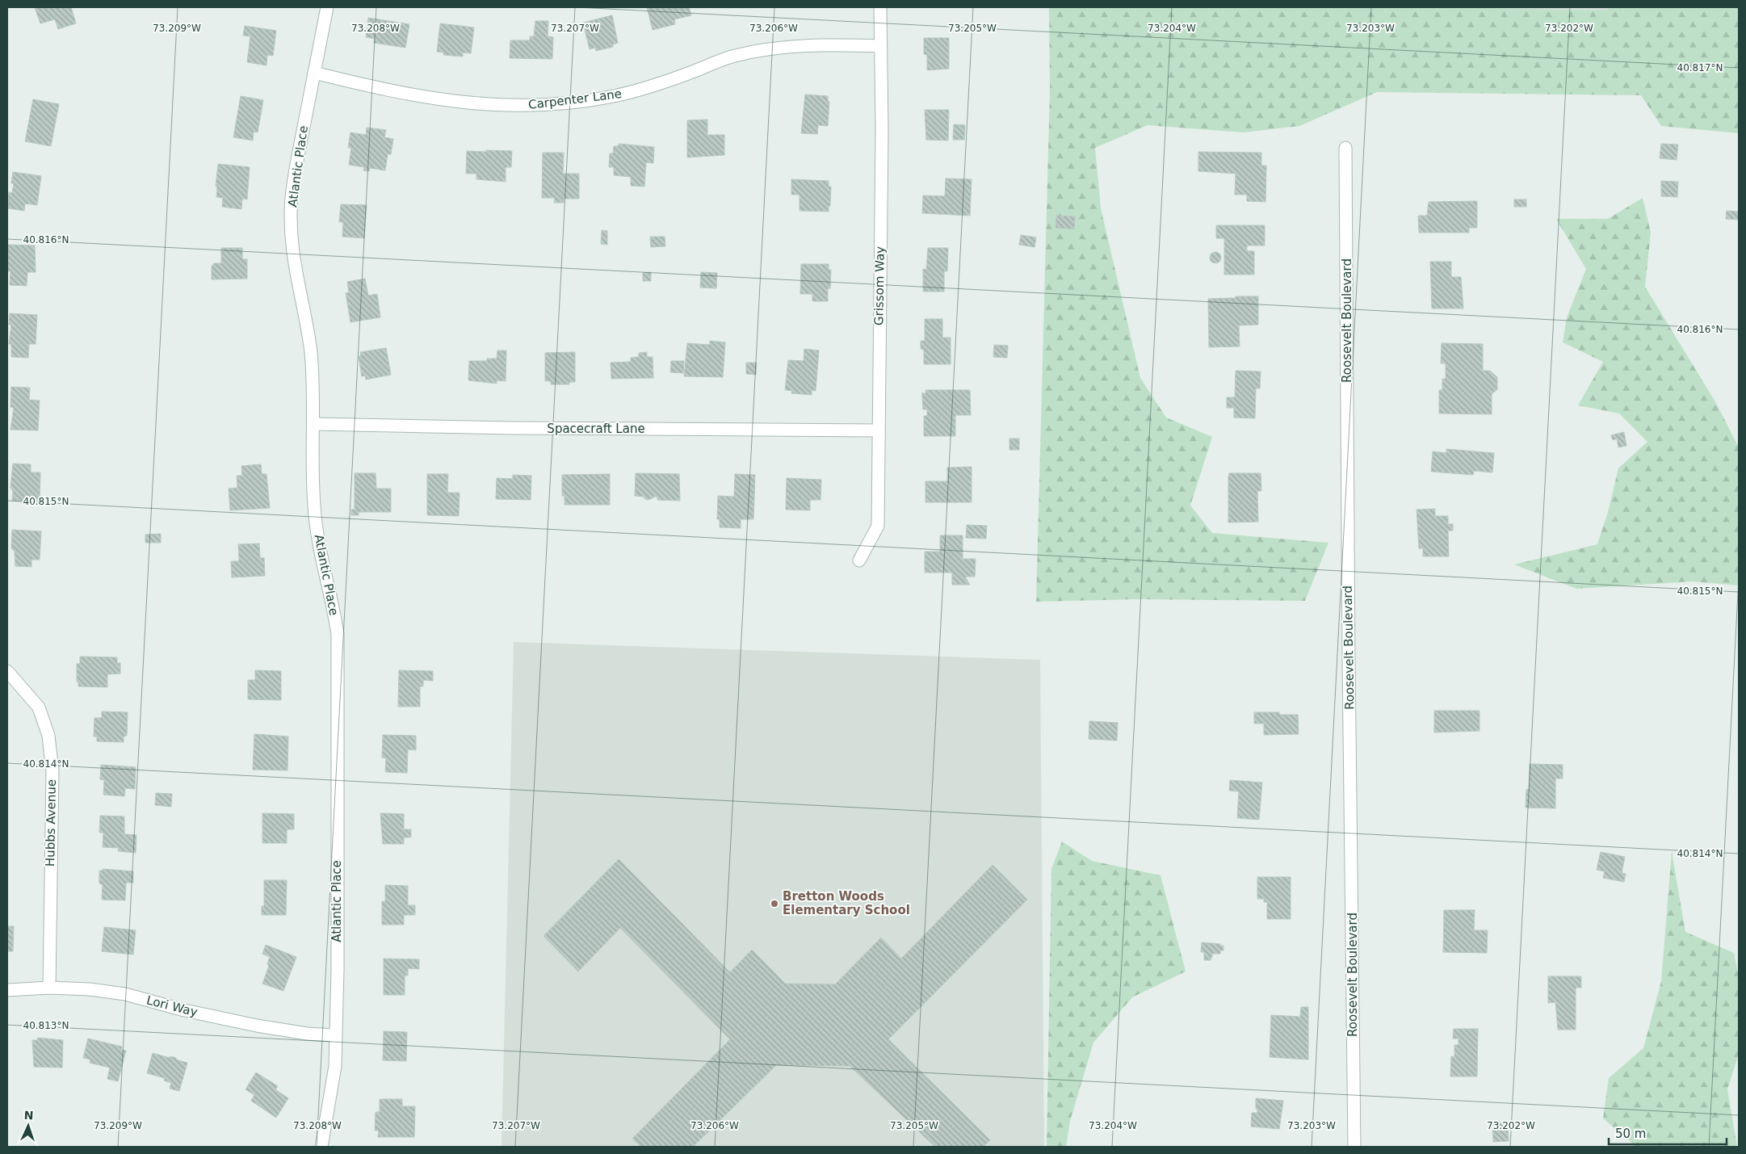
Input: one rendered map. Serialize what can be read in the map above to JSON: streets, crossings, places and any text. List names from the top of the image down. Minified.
{"streets":{"street":["Carpenter Lane","Atlantic Place","Grissom Way","Roosevelt Boulevard","Spacecraft Lane","Hubbs Avenue","Lori Way"]},"crossings":[["Carpenter Lane","Atlantic Place"],["Carpenter Lane","Grissom Way"],["Atlantic Place","Spacecraft Lane"],["Atlantic Place","Lori Way"],["Grissom Way","Spacecraft Lane"],["Hubbs Avenue","Lori Way"]],"places":["Bretton Woods Elementary School"],"scale_bar":"50 m","north":"top","coordinates":["73.209°W","73.208°W","73.207°W","73.206°W","73.205°W","73.204°W","73.203°W","73.202°W","40.817°N","40.816°N","40.815°N","40.814°N","40.813°N"]}
